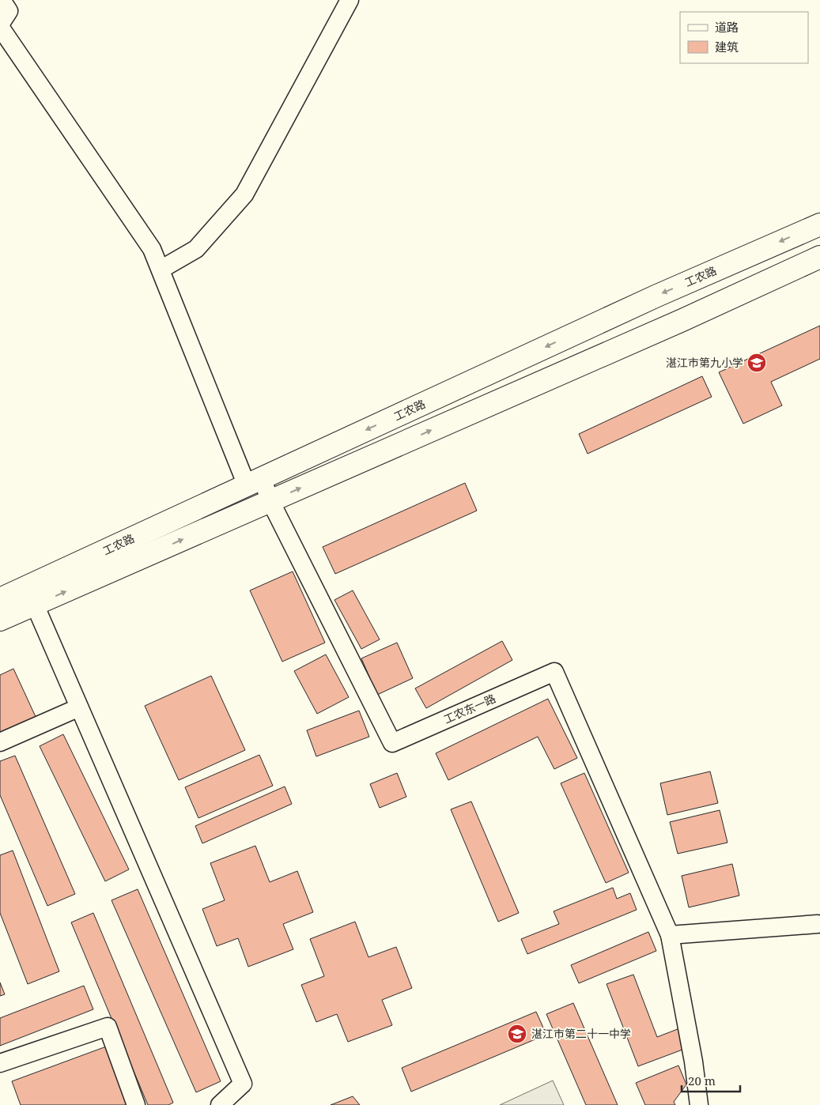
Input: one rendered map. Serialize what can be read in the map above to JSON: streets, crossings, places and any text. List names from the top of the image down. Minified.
{"streets":{"street":["工农路","工农东一路"]},"crossings":[["工农路","工农东一路"]],"places":{"school or university":["湛江市第九小学","湛江市第二十一中学"]},"legend":["道路","建筑"],"scale_bar":"20 m"}
